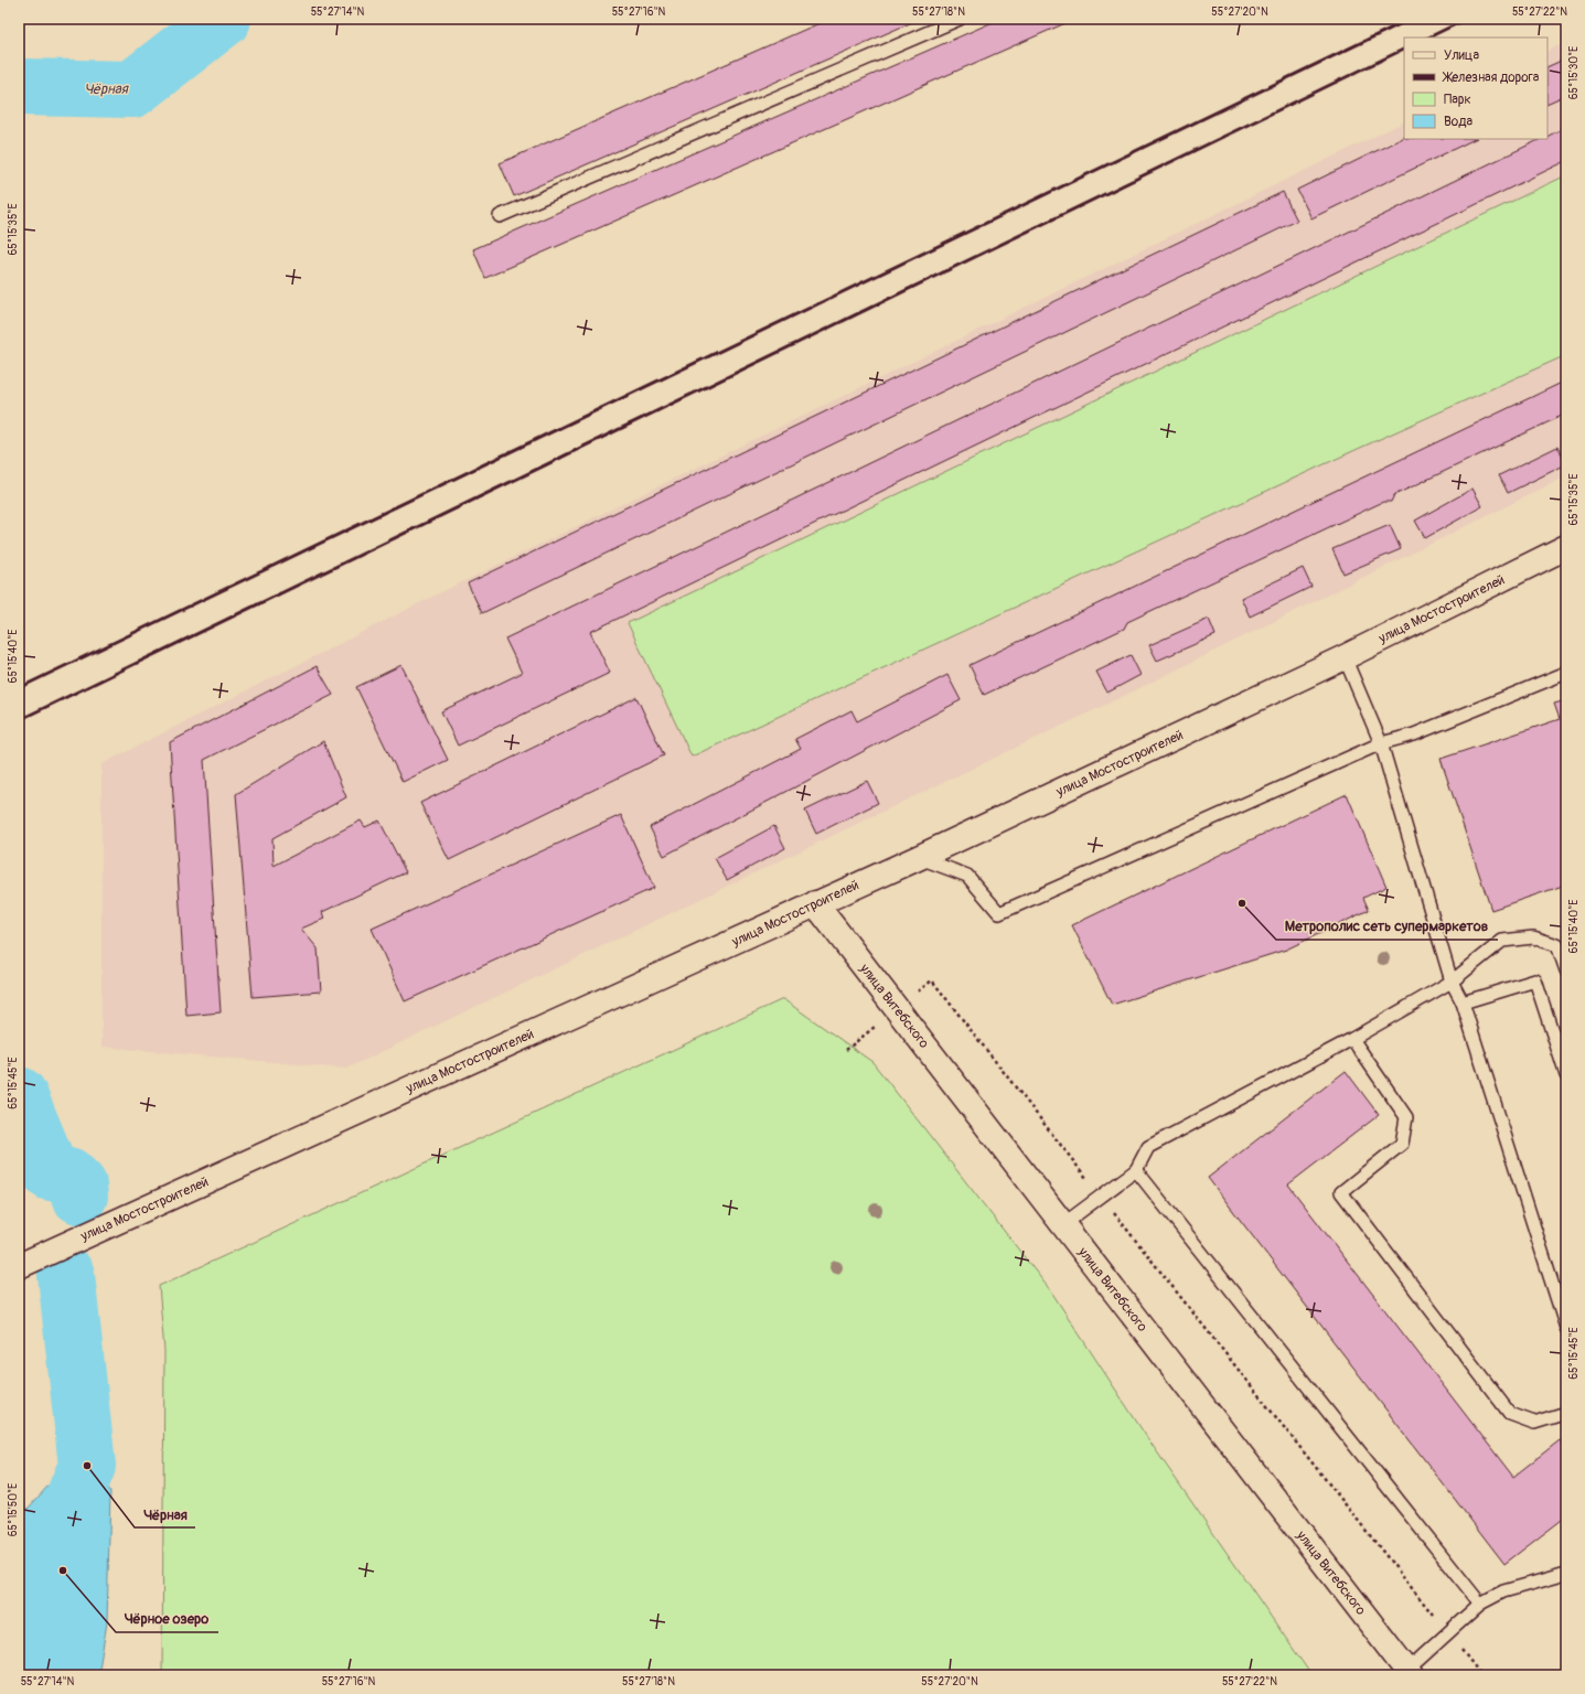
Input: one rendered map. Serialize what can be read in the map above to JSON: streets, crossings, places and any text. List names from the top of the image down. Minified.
{"streets":{"main road":["улица Мостостроителей","улица Витебского"]},"crossings":[["улица Мостостроителей","улица Витебского"]],"water":["Чёрная"],"places":["Метрополис cеть супермаркетов","Чёрная","Чёрное озеро"],"legend":["Улица","Железная дорога","Парк","Вода"],"coordinates":["55°27'14\"N","55°27'16\"N","55°27'18\"N","55°27'20\"N","55°27'22\"N","65°15'30\"E","65°15'35\"E","65°15'40\"E","65°15'45\"E","65°15'50\"E"]}
